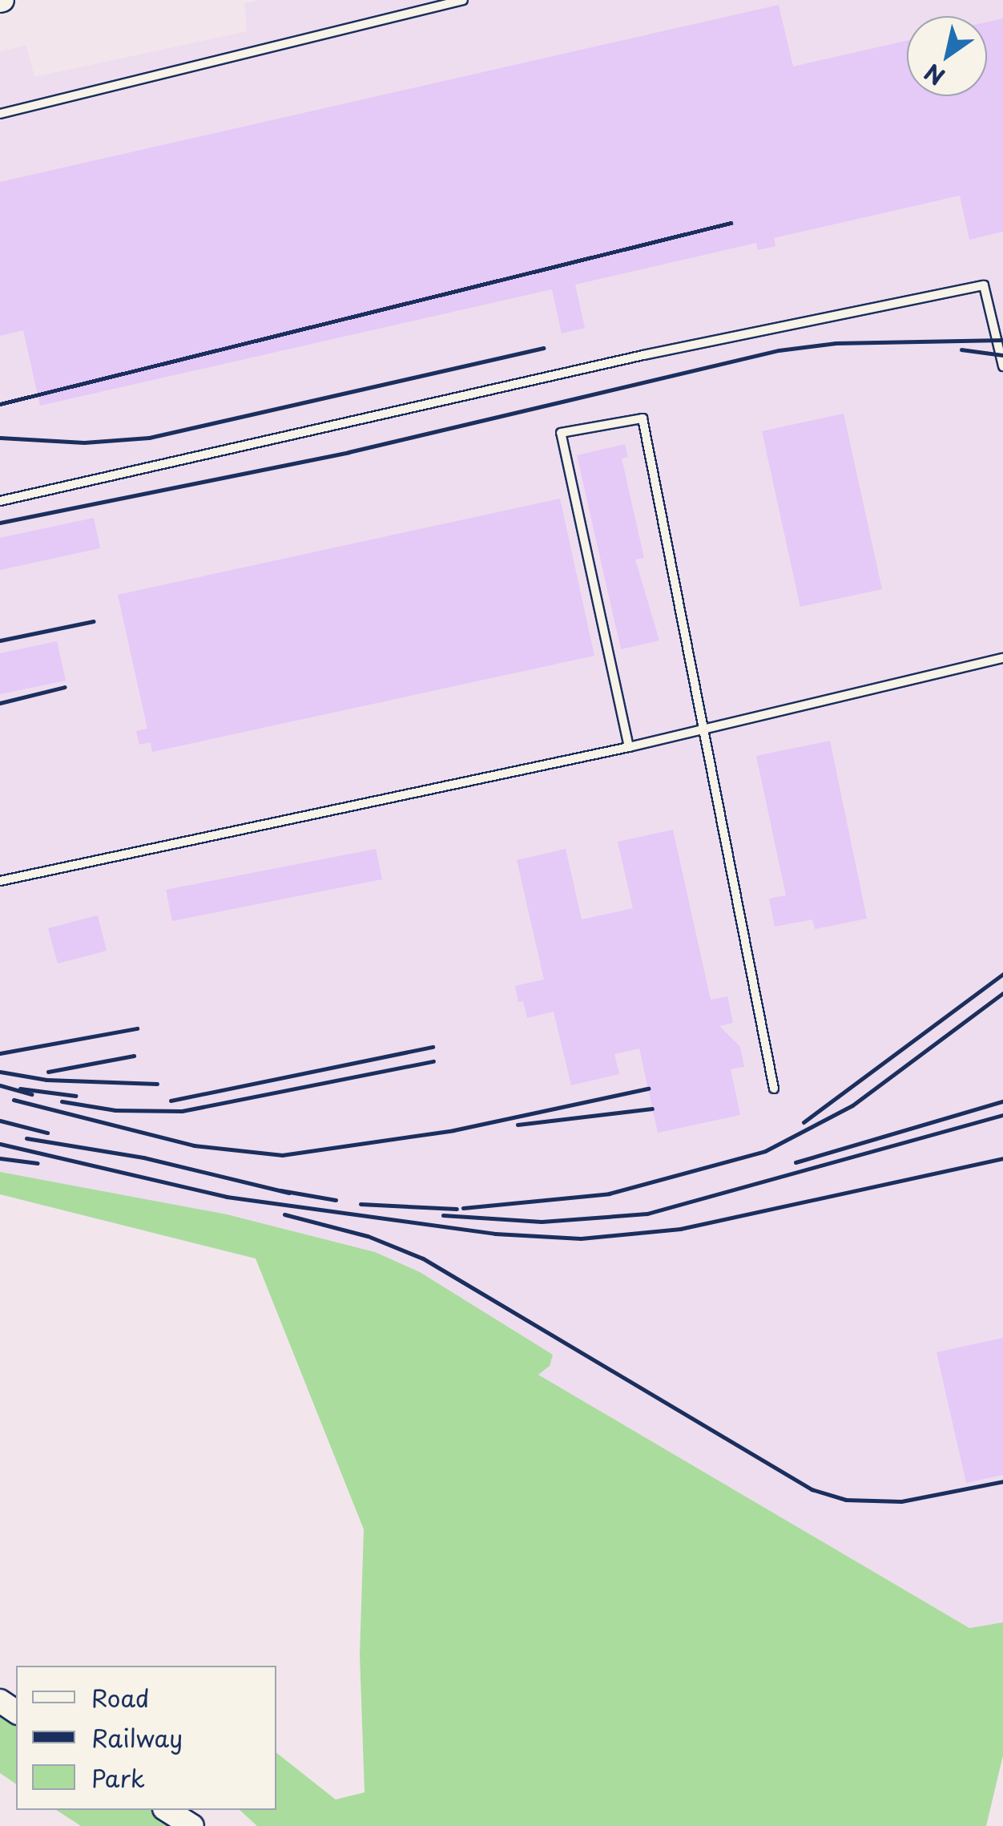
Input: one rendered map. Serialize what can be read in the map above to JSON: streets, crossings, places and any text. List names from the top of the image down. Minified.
{"legend":["Road","Railway","Park"],"north":"bottom left"}
